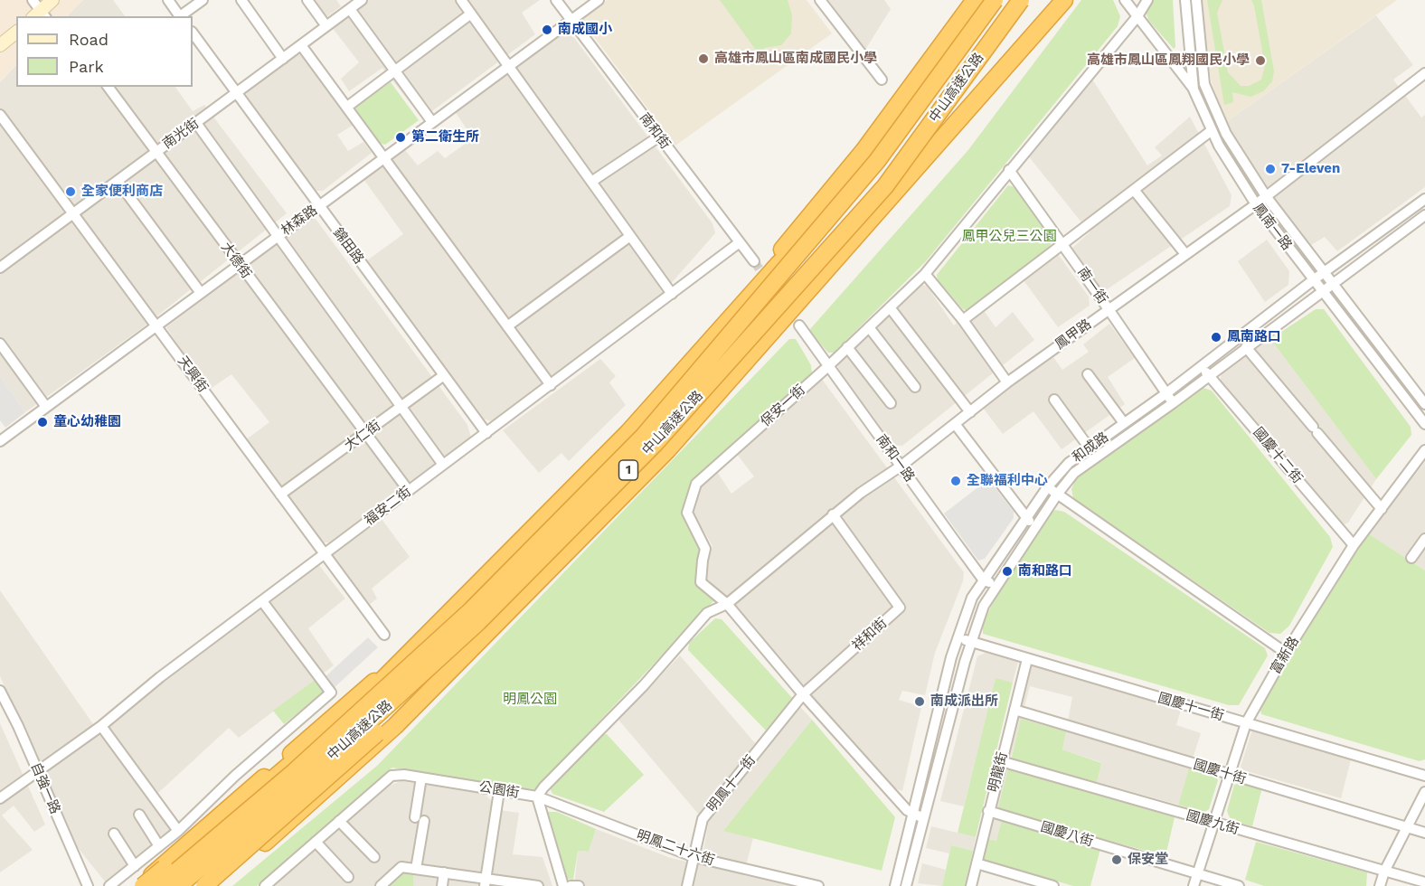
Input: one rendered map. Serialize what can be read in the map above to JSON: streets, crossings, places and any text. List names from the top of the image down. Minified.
{"streets":{"highway":["中山高速公路","1"],"street":["南和街","南光街","林森路","鳳南一路","錦田路","大德街","南一街","鳳甲路","天興街","保安一街","大仁街","和成路","國慶十二街","南和一路","福安二街","祥和街","富新路","國慶十一街","明龍街","國慶十街","明鳳十一街","自強一路","公園街","國慶九街","國慶八街","明鳳二十六街"]},"crossings":[["南和街","林森路"],["南和街","福安二街"],["南光街","錦田路"],["南光街","大德街"],["南光街","天興街"],["林森路","錦田路"],["林森路","大德街"],["林森路","天興街"],["鳳南一路","鳳甲路"],["鳳南一路","和成路"],["錦田路","大仁街"],["錦田路","福安二街"],["大德街","大仁街"],["大德街","福安二街"],["南一街","鳳甲路"],["南一街","保安一街"],["南一街","和成路"],["鳳甲路","保安一街"],["鳳甲路","南和一路"],["鳳甲路","祥和街"],["鳳甲路","公園街"],["天興街","大仁街"],["天興街","福安二街"],["保安一街","和成路"],["保安一街","南和一路"],["保安一街","祥和街"],["保安一街","明鳳十一街"],["保安一街","公園街"],["和成路","國慶十二街"],["和成路","南和一路"],["和成路","國慶十一街"],["國慶十二街","富新路"],["福安二街","自強一路"],["祥和街","明鳳十一街"],["富新路","國慶十一街"],["富新路","國慶十街"],["富新路","國慶九街"],["富新路","國慶八街"],["國慶十一街","明龍街"],["明龍街","國慶十街"],["明龍街","國慶九街"],["明龍街","國慶八街"],["明鳳十一街","明鳳二十六街"],["公園街","明鳳二十六街"]],"parks":["鳳甲公兒三公園","明鳳公園"],"places":["南成國小","高雄市鳳山區南成國民小學","高雄市鳳山區鳳翔國民小學","第二衛生所","7-Eleven","全家便利商店","鳳南路口","童心幼稚園","全聯福利中心","南和路口","南成派出所","保安堂"],"legend":["Road","Park"]}
